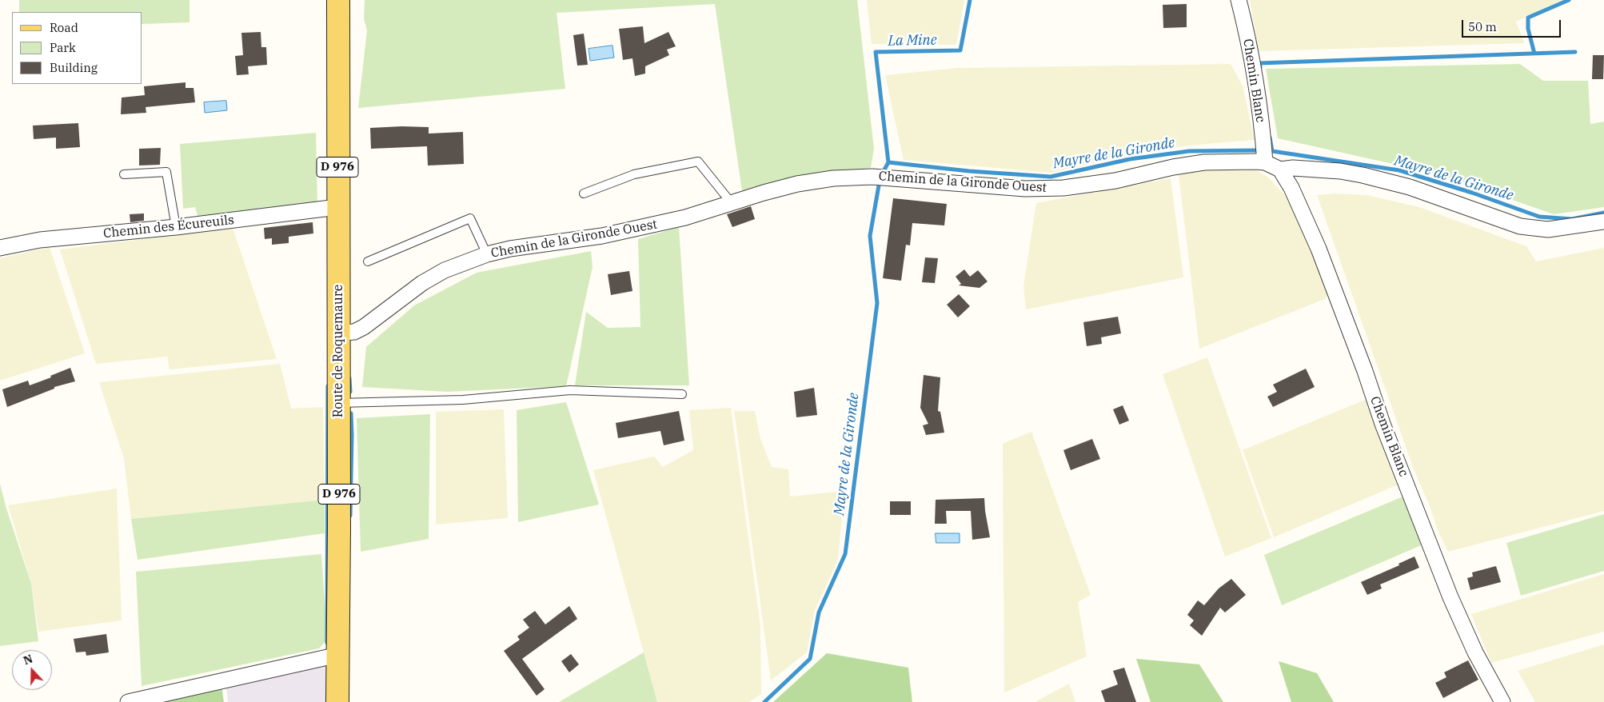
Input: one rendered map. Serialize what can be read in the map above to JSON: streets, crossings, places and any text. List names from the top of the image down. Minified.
{"streets":{"main road":["D 976","Route de Roquemaure"],"street":["Chemin Blanc","Chemin de la Gironde Ouest","Chemin des Écureuils"]},"crossings":[["Chemin Blanc","Chemin de la Gironde Ouest"],["Chemin de la Gironde Ouest","Route de Roquemaure"],["Chemin des Écureuils","Route de Roquemaure"]],"water":["La Mine","Mayre de la Gironde"],"legend":["Road","Park","Building"],"scale_bar":"50 m","north":"top"}
